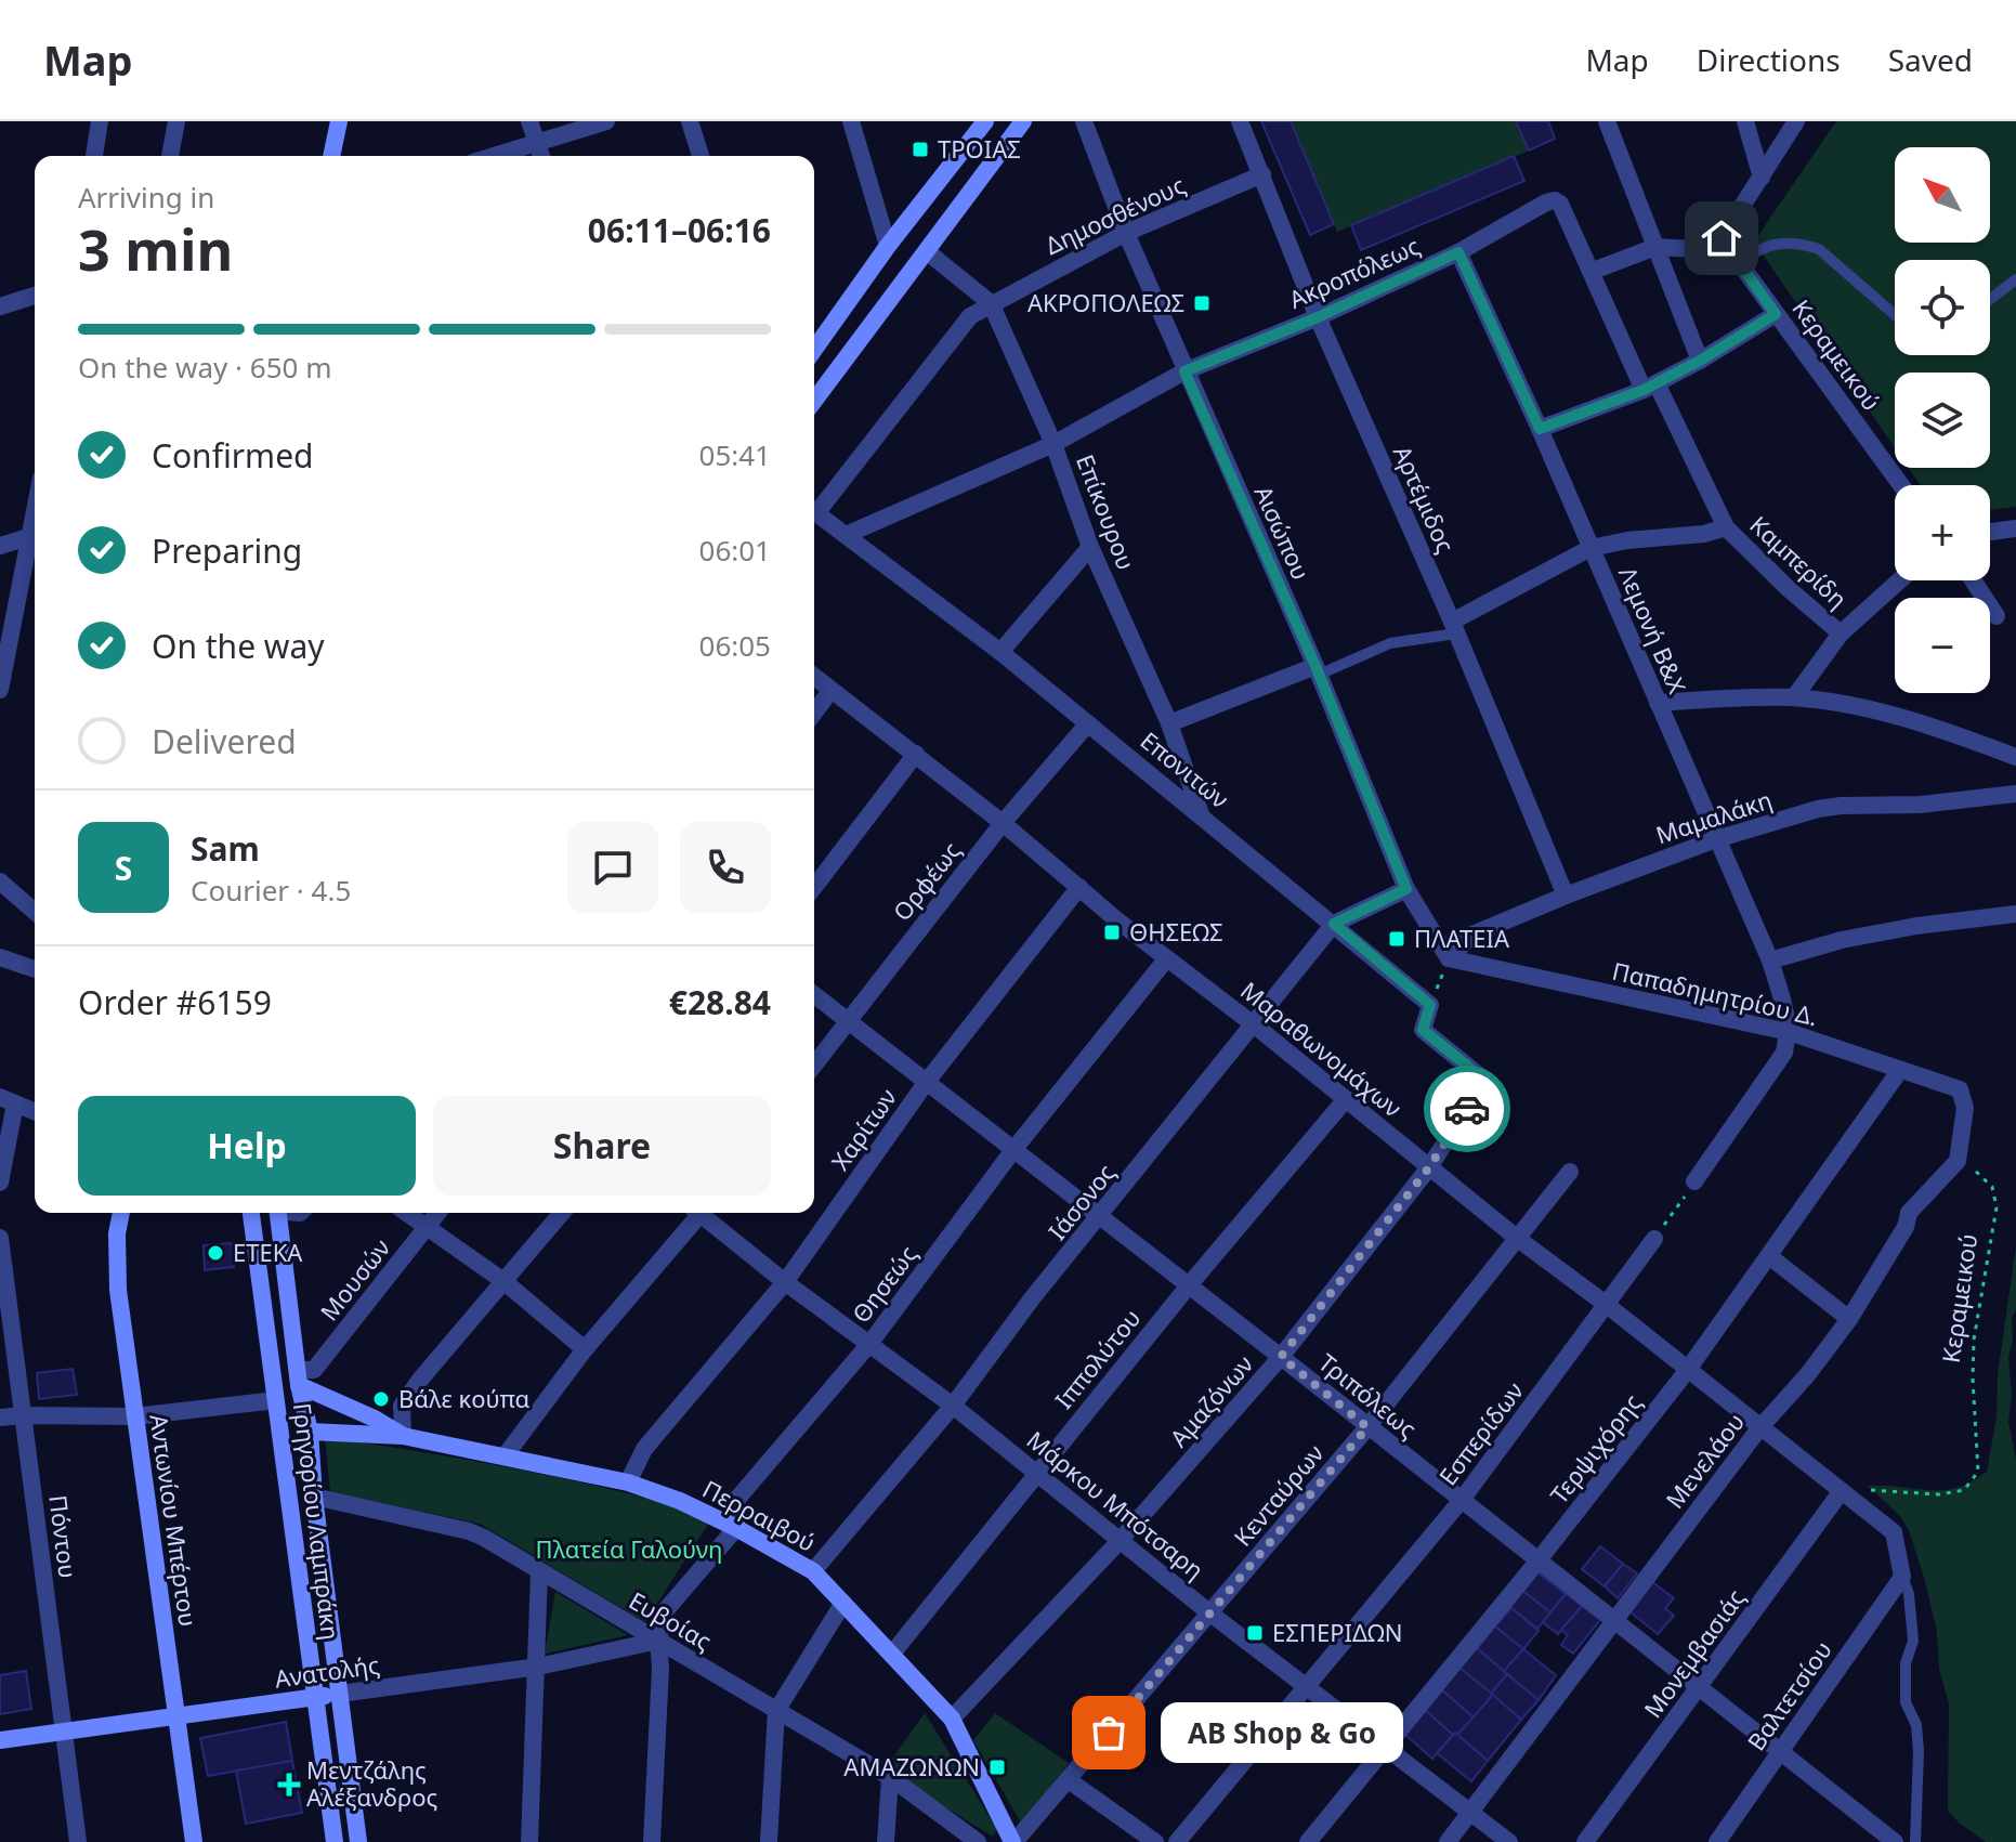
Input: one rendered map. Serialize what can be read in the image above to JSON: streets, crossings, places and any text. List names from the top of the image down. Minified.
{"streets":{"street":["Δημοσθένους","Ακροπόλεως","Κεραμεικού","Αρτέμιδος","Επίκουρου","Αισώπου","Καμπερίδη","Λεμονή Β&Χ","Επονιτών","Μαμαλάκη","Ορφέως","Παπαδημητρίου Δ.","Μαραθωνομάχων","Χαρίτων","Ιάσονος","Μουσών","Θησεώς","Ιππολύτου","Τριπόλεως","Αμαζόνων","Εσπερίδων","Τερψιχόρης","Μενελάου","Κενταύρων","Μάρκου Μπότσαρη","Περραιβού","Αντωνίου Μπέρτου","Γρηγορίου Λαμπράκη","Πόντου","Ευβοίας","Μονεμβασιάς","Ανατολής","Βαλτετσίου"]},"crossings":[["Δημοσθένους","Αρτέμιδος"],["Δημοσθένους","Επίκουρου"],["Δημοσθένους","Αισώπου"],["Ακροπόλεως","Αρτέμιδος"],["Ακροπόλεως","Επίκουρου"],["Ακροπόλεως","Αισώπου"],["Ακροπόλεως","Καμπερίδη"],["Ακροπόλεως","Λεμονή Β&Χ"],["Ακροπόλεως","Επονιτών"],["Κεραμεικού","Παπαδημητρίου Δ."],["Κεραμεικού","Μαραθωνομάχων"],["Κεραμεικού","Μενελάου"],["Κεραμεικού","Μονεμβασιάς"],["Αρτέμιδος","Μαμαλάκη"],["Επίκουρου","Επονιτών"],["Αισώπου","Μαμαλάκη"],["Αισώπου","Παπαδημητρίου Δ."],["Αισώπου","Ιάσονος"],["Λεμονή Β&Χ","Μαμαλάκη"],["Λεμονή Β&Χ","Παπαδημητρίου Δ."],["Επονιτών","Ορφέως"],["Επονιτών","Ιάσονος"],["Επονιτών","Αμαζόνων"],["Μαμαλάκη","Παπαδημητρίου Δ."],["Ορφέως","Μαραθωνομάχων"],["Ορφέως","Τριπόλεως"],["Παπαδημητρίου Δ.","Τερψιχόρης"],["Παπαδημητρίου Δ.","Μενελάου"],["Μαραθωνομάχων","Χαρίτων"],["Μαραθωνομάχων","Ιάσονος"],["Μαραθωνομάχων","Θησεώς"],["Μαραθωνομάχων","Ιππολύτου"],["Μαραθωνομάχων","Αμαζόνων"],["Μαραθωνομάχων","Εσπερίδων"],["Μαραθωνομάχων","Τερψιχόρης"],["Μαραθωνομάχων","Μενελάου"],["Μαραθωνομάχων","Κενταύρων"],["Μαραθωνομάχων","Μονεμβασιάς"],["Μαραθωνομάχων","Βαλτετσίου"],["Χαρίτων","Τριπόλεως"],["Χαρίτων","Μάρκου Μπότσαρη"],["Χαρίτων","Περραιβού"],["Ιάσονος","Τριπόλεως"],["Ιάσονος","Μάρκου Μπότσαρη"],["Ιάσονος","Περραιβού"],["Μουσών","Περραιβού"],["Μουσών","Γρηγορίου Λαμπράκη"],["Θησεώς","Τριπόλεως"],["Θησεώς","Μάρκου Μπότσαρη"],["Θησεώς","Περραιβού"],["Θησεώς","Ευβοίας"],["Θησεώς","Ανατολής"],["Ιππολύτου","Τριπόλεως"],["Ιππολύτου","Μάρκου Μπότσαρη"],["Ιππολύτου","Περραιβού"],["Τριπόλεως","Αμαζόνων"],["Τριπόλεως","Εσπερίδων"],["Τριπόλεως","Τερψιχόρης"],["Τριπόλεως","Μενελάου"],["Τριπόλεως","Κενταύρων"],["Τριπόλεως","Μονεμβασιάς"],["Τριπόλεως","Βαλτετσίου"],["Αμαζόνων","Μάρκου Μπότσαρη"],["Αμαζόνων","Περραιβού"],["Εσπερίδων","Μάρκου Μπότσαρη"],["Τερψιχόρης","Μάρκου Μπότσαρη"],["Μενελάου","Μάρκου Μπότσαρη"],["Κενταύρων","Μάρκου Μπότσαρη"],["Κενταύρων","Περραιβού"],["Περραιβού","Γρηγορίου Λαμπράκη"],["Αντωνίου Μπέρτου","Ανατολής"],["Γρηγορίου Λαμπράκη","Ευβοίας"],["Γρηγορίου Λαμπράκη","Ανατολής"],["Πόντου","Ανατολής"],["Ευβοίας","Ανατολής"]],"parks":["Πλατεία Γαλούνη"],"places":{"transit":["ΤΡΟΙΑΣ","ΑΚΡΟΠΟΛΕΩΣ","ΘΗΣΕΩΣ","ΠΛΑΤΕΙΑ","ΕΣΠΕΡΙΔΩΝ","ΑΜΑΖΩΝΩΝ"],"other":["ΕΤΕΚΑ","Βάλε κούπα","AB Shop & Go"],"health":["Μεντζάλης Αλέξανδρος"]},"north":"top left","page":{"header":"Map","nav":["Map","Directions","Saved"],"map_buttons":["+","−"],"heading":["3 min","Arriving in","06:11–06:16"],"panel":["Sam","Courier · 4.5","Order #6159","€28.84"],"bar":"On the way · 650 m","list":[["Confirmed","05:41"],["Preparing","06:01"],["On the way","06:05"],"Delivered"],"round":"S","buttons":["Help","Share"],"bubble":"AB Shop & Go"}}
